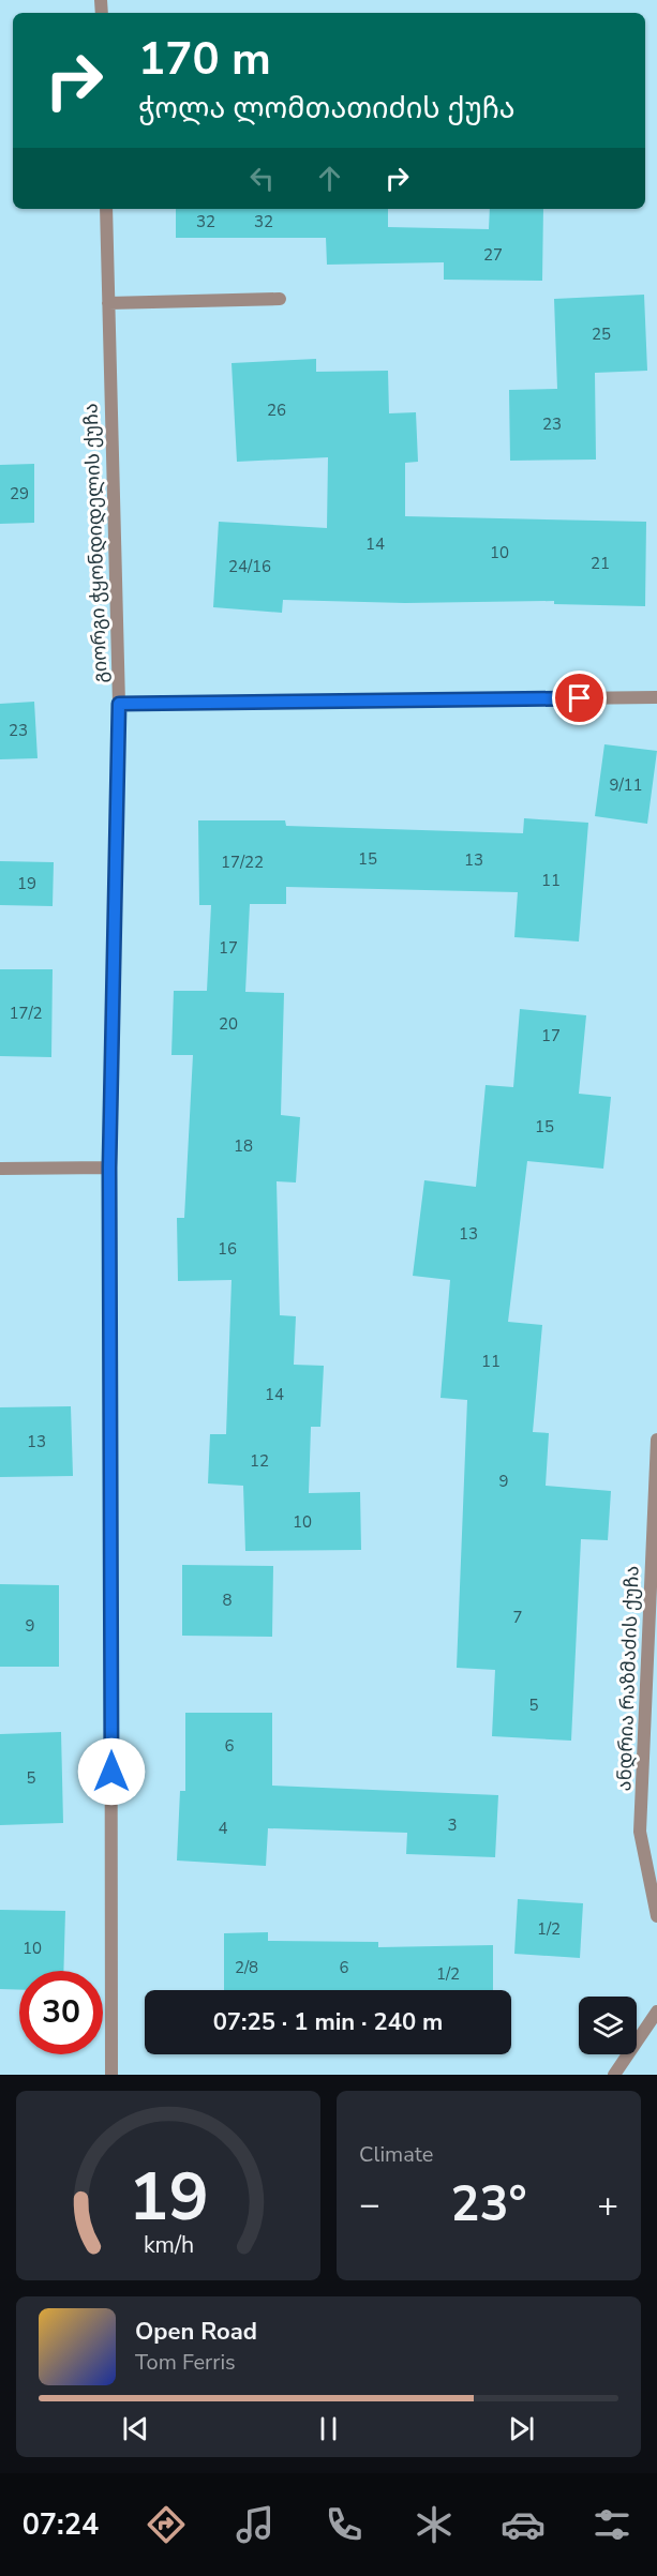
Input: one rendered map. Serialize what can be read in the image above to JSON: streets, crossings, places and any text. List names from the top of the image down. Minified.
{"streets":{"street":["გიორგი ჭყონდიდელის ქუჩა","ანდრია რაზმაძის ქუჩა"]},"house_numbers":["32","32","27","25","26","23","29","14","10","21","24/16","23","9/11","15","13","17/22","11","19","17","17/2","20","17","15","18","13","16","11","14","13","12","9","10","8","7","9","5","6","5","3","4","1/2","10","2/8","6","1/2"],"page":{"turn":["170 m","ჭოლა ლომთათიძის ქუჩა"],"limit":"30","trip":"07:25 · 1 min · 240 m","tile":"Climate","heat":["−","23°","+"],"song":["Open Road","Tom Ferris"],"tabs":"07:24","gauge":["19","km/h"]}}
